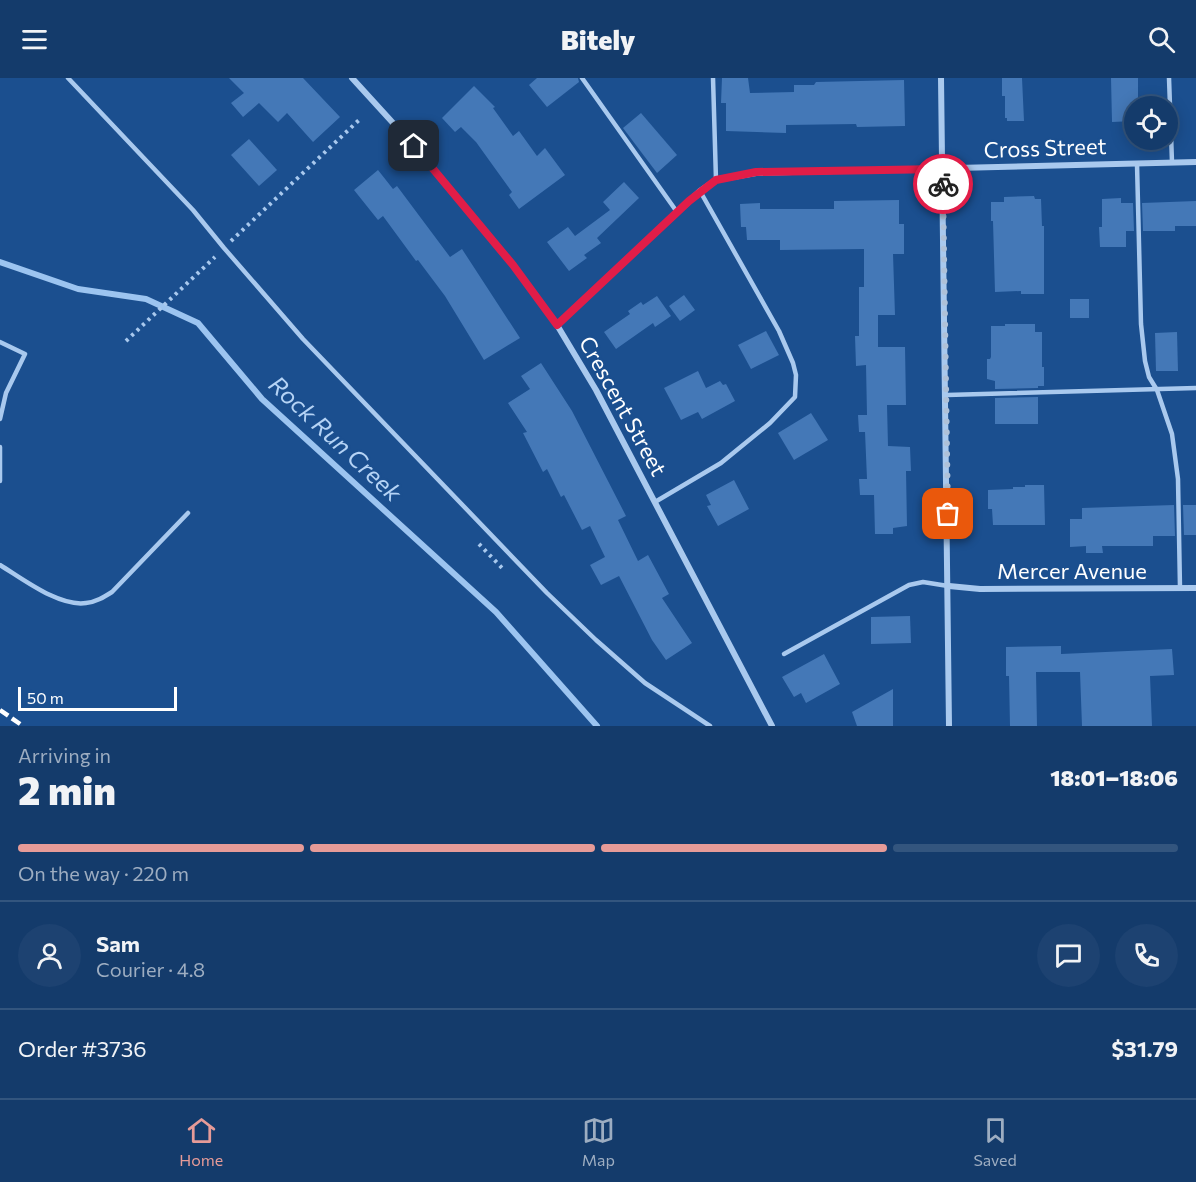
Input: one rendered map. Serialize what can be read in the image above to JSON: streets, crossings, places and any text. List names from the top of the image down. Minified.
{"streets":{"street":["Cross Street","Crescent Street","Mercer Avenue"]},"crossings":[["Cross Street","Crescent Street"]],"water":["Rock Run Creek"],"scale_bar":"50 m","page":{"header":"Bitely","scale":"50 m","heading":["2 min","Arriving in","18:01–18:06"],"panel":["Sam","Courier · 4.8","Order #3736","$31.79"],"bar":"On the way · 220 m","tabs":["Home","Map","Saved"]}}
